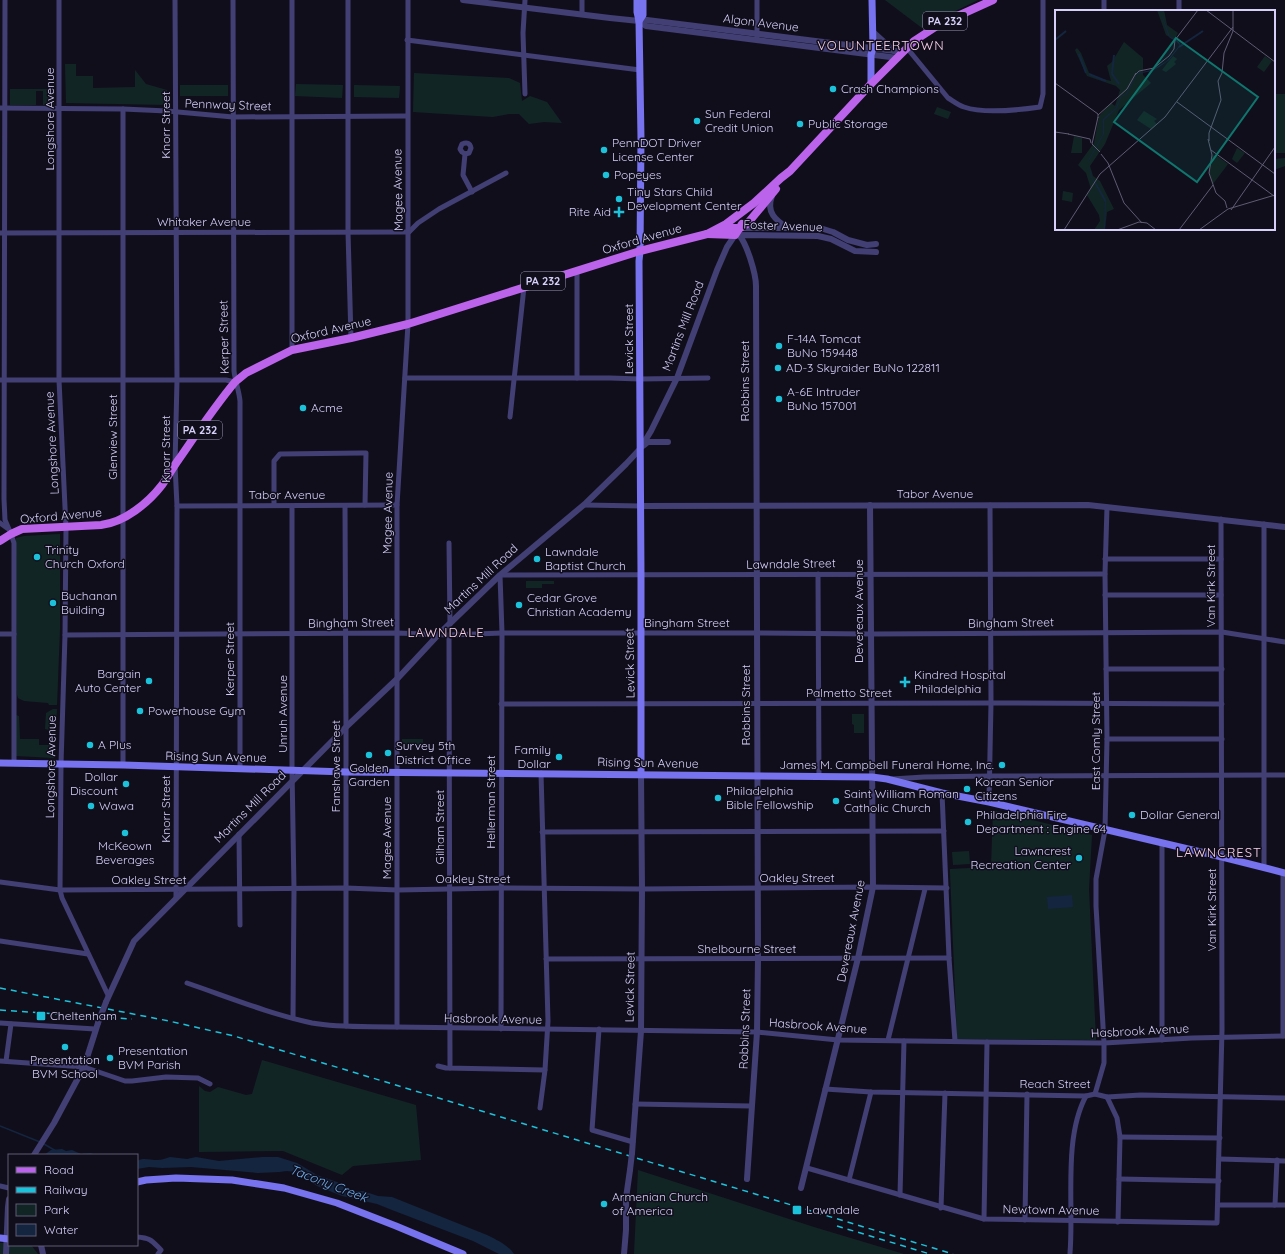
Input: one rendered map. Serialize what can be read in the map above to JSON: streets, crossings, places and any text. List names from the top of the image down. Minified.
{"streets":{"main road":["PA 232","Oxford Avenue","Martins Mill Road","Levick Street","Rising Sun Avenue"],"street":["Algon Avenue","Pennway Street","Longshore Avenue","Knorr Street","Magee Avenue","Whitaker Avenue","Foster Avenue","Kerper Street","Robbins Street","Glenview Street","Tabor Avenue","Lawndale Street","Van Kirk Street","Devereaux Avenue","Bingham Street","Palmetto Street","Unruh Avenue","East Comly Street","Fanshawe Street","Hellerman Street","Gilham Street","Oakley Street","Shelbourne Street","Hasbrook Avenue","Reach Street","Newtown Avenue"]},"crossings":[["Algon Avenue","Oxford Avenue"],["Algon Avenue","Levick Street"],["Pennway Street","Longshore Avenue"],["Pennway Street","Knorr Street"],["Pennway Street","Magee Avenue"],["Pennway Street","Kerper Street"],["Pennway Street","Glenview Street"],["Longshore Avenue","Whitaker Avenue"],["Longshore Avenue","Oxford Avenue"],["Longshore Avenue","Martins Mill Road"],["Longshore Avenue","Bingham Street"],["Longshore Avenue","Rising Sun Avenue"],["Longshore Avenue","Oakley Street"],["Knorr Street","Whitaker Avenue"],["Knorr Street","Oxford Avenue"],["Knorr Street","Martins Mill Road"],["Knorr Street","Tabor Avenue"],["Knorr Street","Bingham Street"],["Knorr Street","Rising Sun Avenue"],["Knorr Street","Oakley Street"],["Magee Avenue","Whitaker Avenue"],["Magee Avenue","Oxford Avenue"],["Magee Avenue","Martins Mill Road"],["Magee Avenue","Tabor Avenue"],["Magee Avenue","Bingham Street"],["Magee Avenue","Rising Sun Avenue"],["Magee Avenue","Oakley Street"],["Magee Avenue","Hasbrook Avenue"],["Whitaker Avenue","Kerper Street"],["Whitaker Avenue","Glenview Street"],["Foster Avenue","Oxford Avenue"],["Foster Avenue","Martins Mill Road"],["Foster Avenue","Robbins Street"],["Oxford Avenue","Martins Mill Road"],["Oxford Avenue","Kerper Street"],["Oxford Avenue","Levick Street"],["Oxford Avenue","Robbins Street"],["Oxford Avenue","Glenview Street"],["Martins Mill Road","Levick Street"],["Martins Mill Road","Robbins Street"],["Martins Mill Road","Tabor Avenue"],["Martins Mill Road","Lawndale Street"],["Martins Mill Road","Bingham Street"],["Martins Mill Road","Unruh Avenue"],["Martins Mill Road","Rising Sun Avenue"],["Martins Mill Road","Fanshawe Street"],["Martins Mill Road","Hellerman Street"],["Martins Mill Road","Oakley Street"],["Kerper Street","Tabor Avenue"],["Kerper Street","Bingham Street"],["Kerper Street","Rising Sun Avenue"],["Levick Street","Tabor Avenue"],["Levick Street","Lawndale Street"],["Levick Street","Bingham Street"],["Levick Street","Palmetto Street"],["Levick Street","Rising Sun Avenue"],["Levick Street","Oakley Street"],["Levick Street","Shelbourne Street"],["Levick Street","Hasbrook Avenue"],["Robbins Street","Tabor Avenue"],["Robbins Street","Lawndale Street"],["Robbins Street","Bingham Street"],["Robbins Street","Palmetto Street"],["Robbins Street","Rising Sun Avenue"],["Robbins Street","Oakley Street"],["Robbins Street","Shelbourne Street"],["Robbins Street","Hasbrook Avenue"],["Glenview Street","Bingham Street"],["Glenview Street","Rising Sun Avenue"],["Tabor Avenue","Van Kirk Street"],["Tabor Avenue","Devereaux Avenue"],["Tabor Avenue","Unruh Avenue"],["Tabor Avenue","East Comly Street"],["Tabor Avenue","Fanshawe Street"],["Lawndale Street","Devereaux Avenue"],["Lawndale Street","East Comly Street"],["Lawndale Street","Hellerman Street"],["Van Kirk Street","Bingham Street"],["Van Kirk Street","Palmetto Street"],["Van Kirk Street","Rising Sun Avenue"],["Van Kirk Street","Hasbrook Avenue"],["Van Kirk Street","Reach Street"],["Van Kirk Street","Newtown Avenue"],["Devereaux Avenue","Bingham Street"],["Devereaux Avenue","Palmetto Street"],["Devereaux Avenue","Rising Sun Avenue"],["Devereaux Avenue","Oakley Street"],["Devereaux Avenue","Shelbourne Street"],["Devereaux Avenue","Hasbrook Avenue"],["Devereaux Avenue","Reach Street"],["Devereaux Avenue","Newtown Avenue"],["Bingham Street","Unruh Avenue"],["Bingham Street","East Comly Street"],["Bingham Street","Fanshawe Street"],["Bingham Street","Hellerman Street"],["Bingham Street","Gilham Street"],["Palmetto Street","East Comly Street"],["Palmetto Street","Hellerman Street"],["Unruh Avenue","Rising Sun Avenue"],["Unruh Avenue","Oakley Street"],["Unruh Avenue","Hasbrook Avenue"],["East Comly Street","Rising Sun Avenue"],["East Comly Street","Hasbrook Avenue"],["East Comly Street","Reach Street"],["Rising Sun Avenue","Fanshawe Street"],["Rising Sun Avenue","Hellerman Street"],["Rising Sun Avenue","Gilham Street"],["Fanshawe Street","Oakley Street"],["Fanshawe Street","Hasbrook Avenue"],["Hellerman Street","Oakley Street"],["Hellerman Street","Hasbrook Avenue"],["Gilham Street","Oakley Street"],["Gilham Street","Hasbrook Avenue"]],"districts":["VOLUNTEERTOWN","LAWNDALE","LAWNCREST"],"water":["Tacony Creek"],"places":{"other":["Crash Champions","Sun Federal Credit Union","Public Storage","PennDOT Driver License Center","Popeyes","Tiny Stars Child Development Center","F-14A Tomcat BuNo 159448","AD-3 Skyraider BuNo 122811","A-6E Intruder BuNo 157001","Acme","Trinity Church Oxford","Lawndale Baptist Church","Buchanan Building","Cedar Grove Christian Academy","Bargain Auto Center","Powerhouse Gym","A Plus","Survey 5th District Office","Golden Garden","Family Dollar","James M. Campbell Funeral Home, Inc.","Dollar Discount","Korean Senior Citizens","Philadelphia Bible Fellowship","Saint William Roman Catholic Church","Wawa","Dollar General","Philadelphia Fire Department : Engine 64","McKeown Beverages","Lawncrest Recreation Center","Presentation BVM School","Presentation BVM Parish","Armenian Church of America"],"health":["Rite Aid","Kindred Hospital Philadelphia"],"transit":["Cheltenham","Lawndale"]},"legend":["Road","Railway","Park","Water"]}
